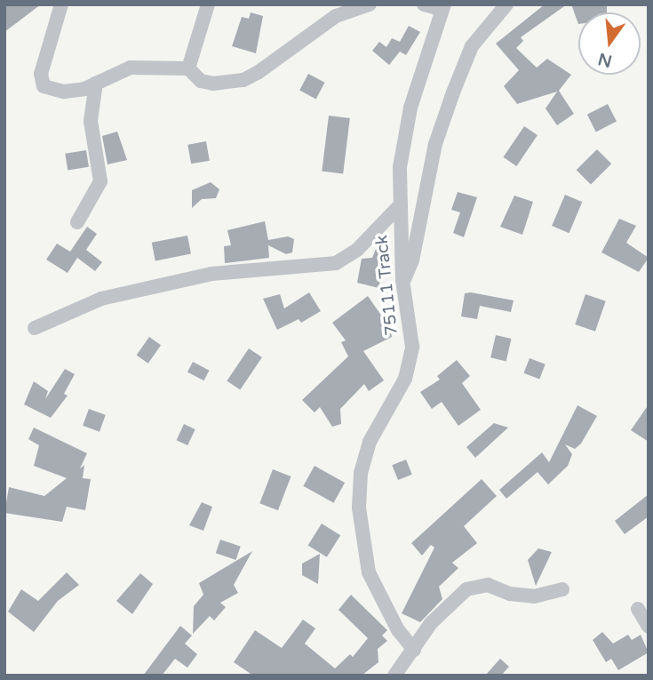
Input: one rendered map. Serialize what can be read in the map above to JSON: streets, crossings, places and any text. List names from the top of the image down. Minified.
{"streets":{"street":["75111 Track"]},"north":"bottom"}
